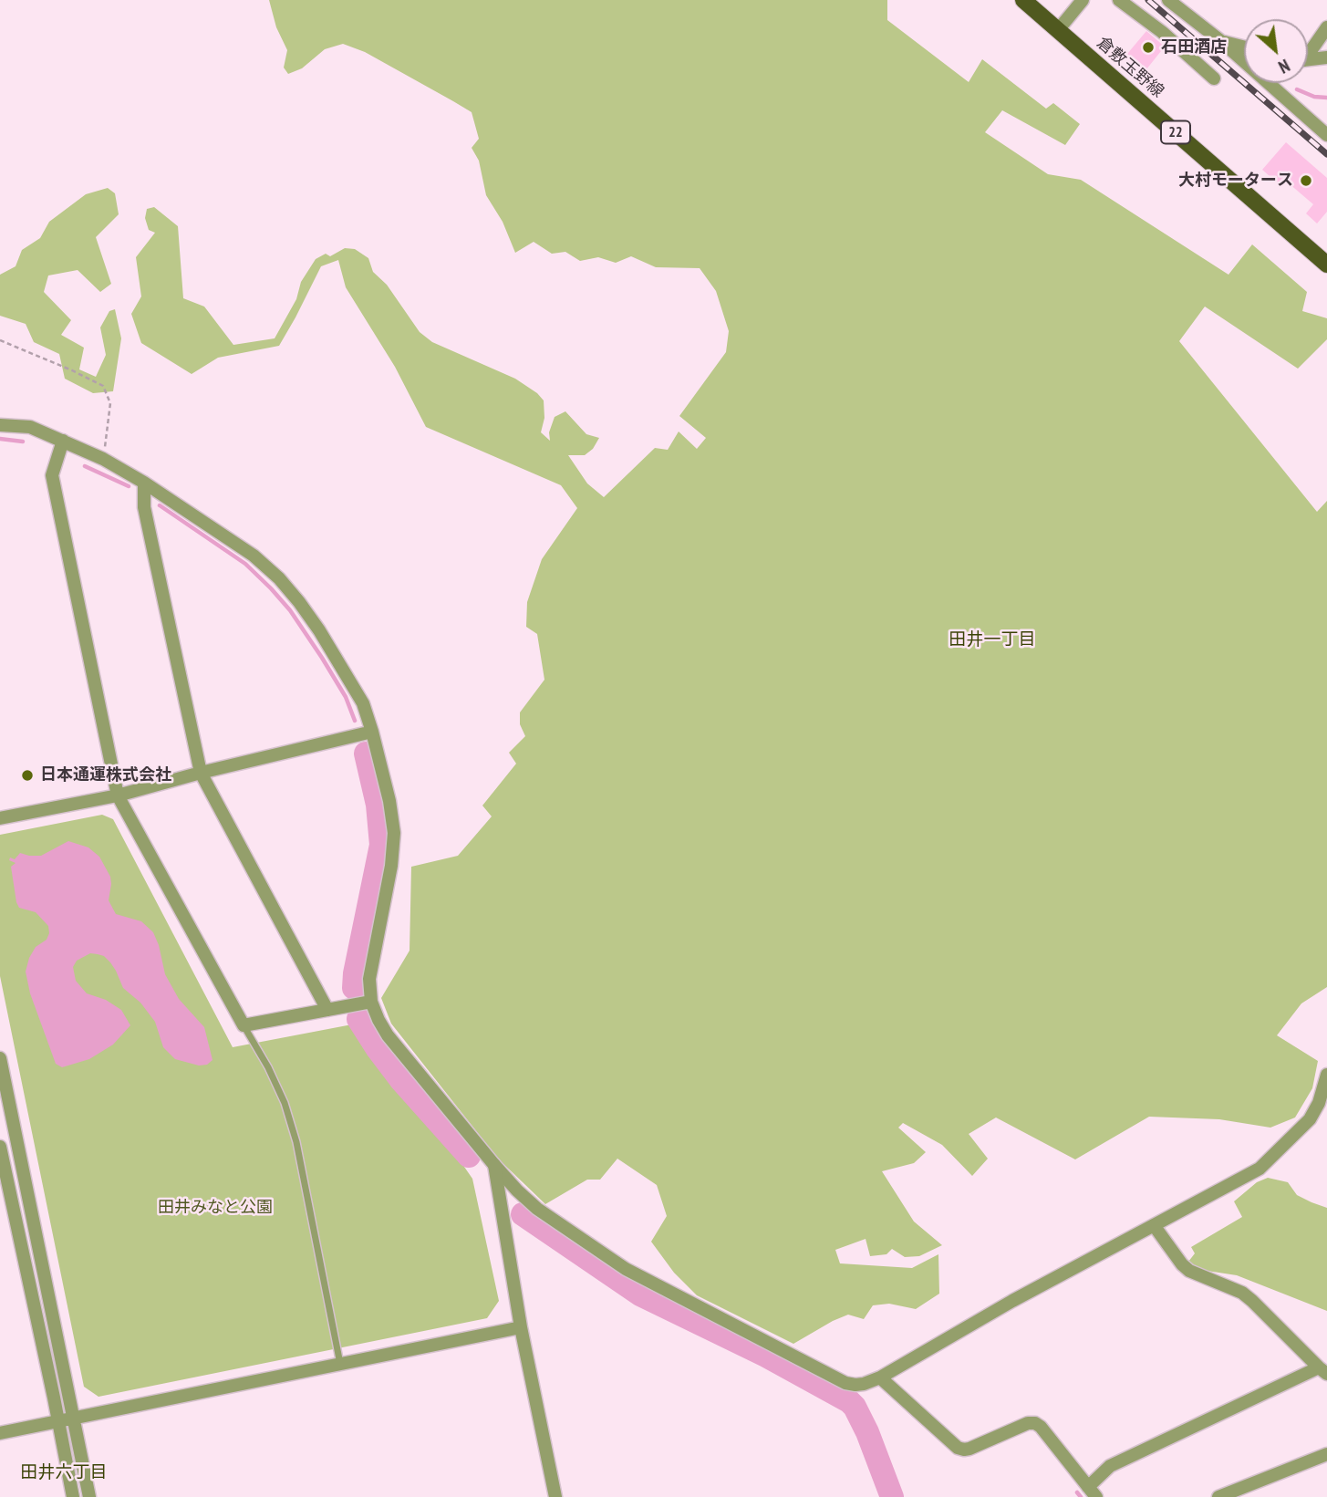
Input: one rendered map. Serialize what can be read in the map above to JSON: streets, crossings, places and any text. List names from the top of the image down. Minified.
{"streets":{"main road":["倉敷玉野線","22"]},"districts":["田井一丁目","田井六丁目"],"parks":["田井みなと公園"],"places":["石田酒店","大村モータース","日本通運株式会社"],"north":"bottom right"}
